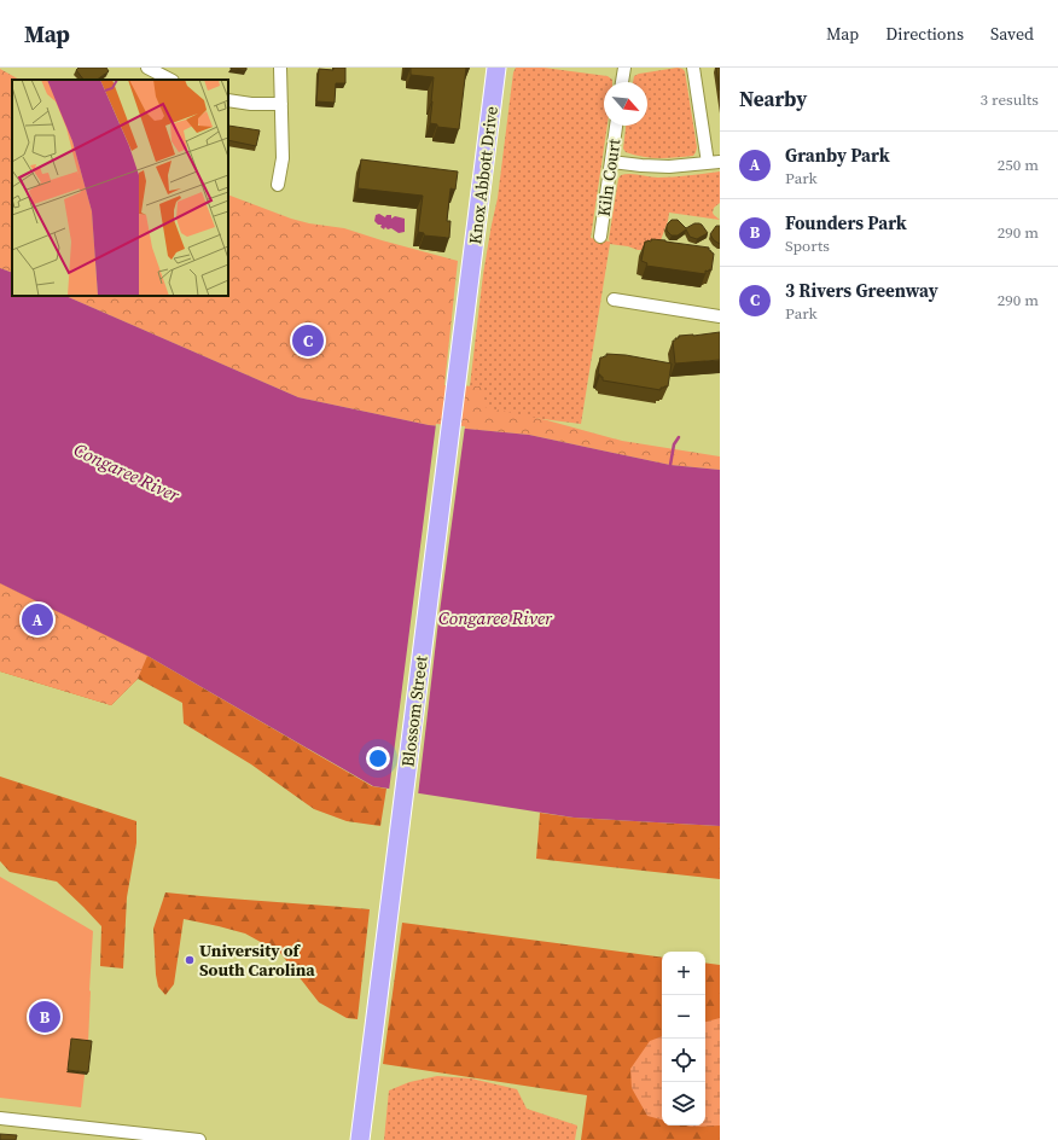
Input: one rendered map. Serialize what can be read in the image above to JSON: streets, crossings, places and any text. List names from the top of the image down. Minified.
{"streets":{"main road":["Knox Abbott Drive","Blossom Street"],"street":["Kiln Court"]},"crossings":[["Knox Abbott Drive","Blossom Street"]],"water":["Congaree River"],"places":["University of South Carolina"],"north":"bottom right","page":{"header":"Map","nav":["Map","Directions","Saved"],"heading":["Nearby","3 results"],"list":[{"mark":"A","name":"Granby Park","note":"Park","value":"250 m"},{"mark":"B","name":"Founders Park","note":"Sports","value":"290 m"},{"mark":"C","name":"3 Rivers Greenway","note":"Park","value":"290 m"}],"pins":["C","A","B"],"map_buttons":["+","−"]}}
